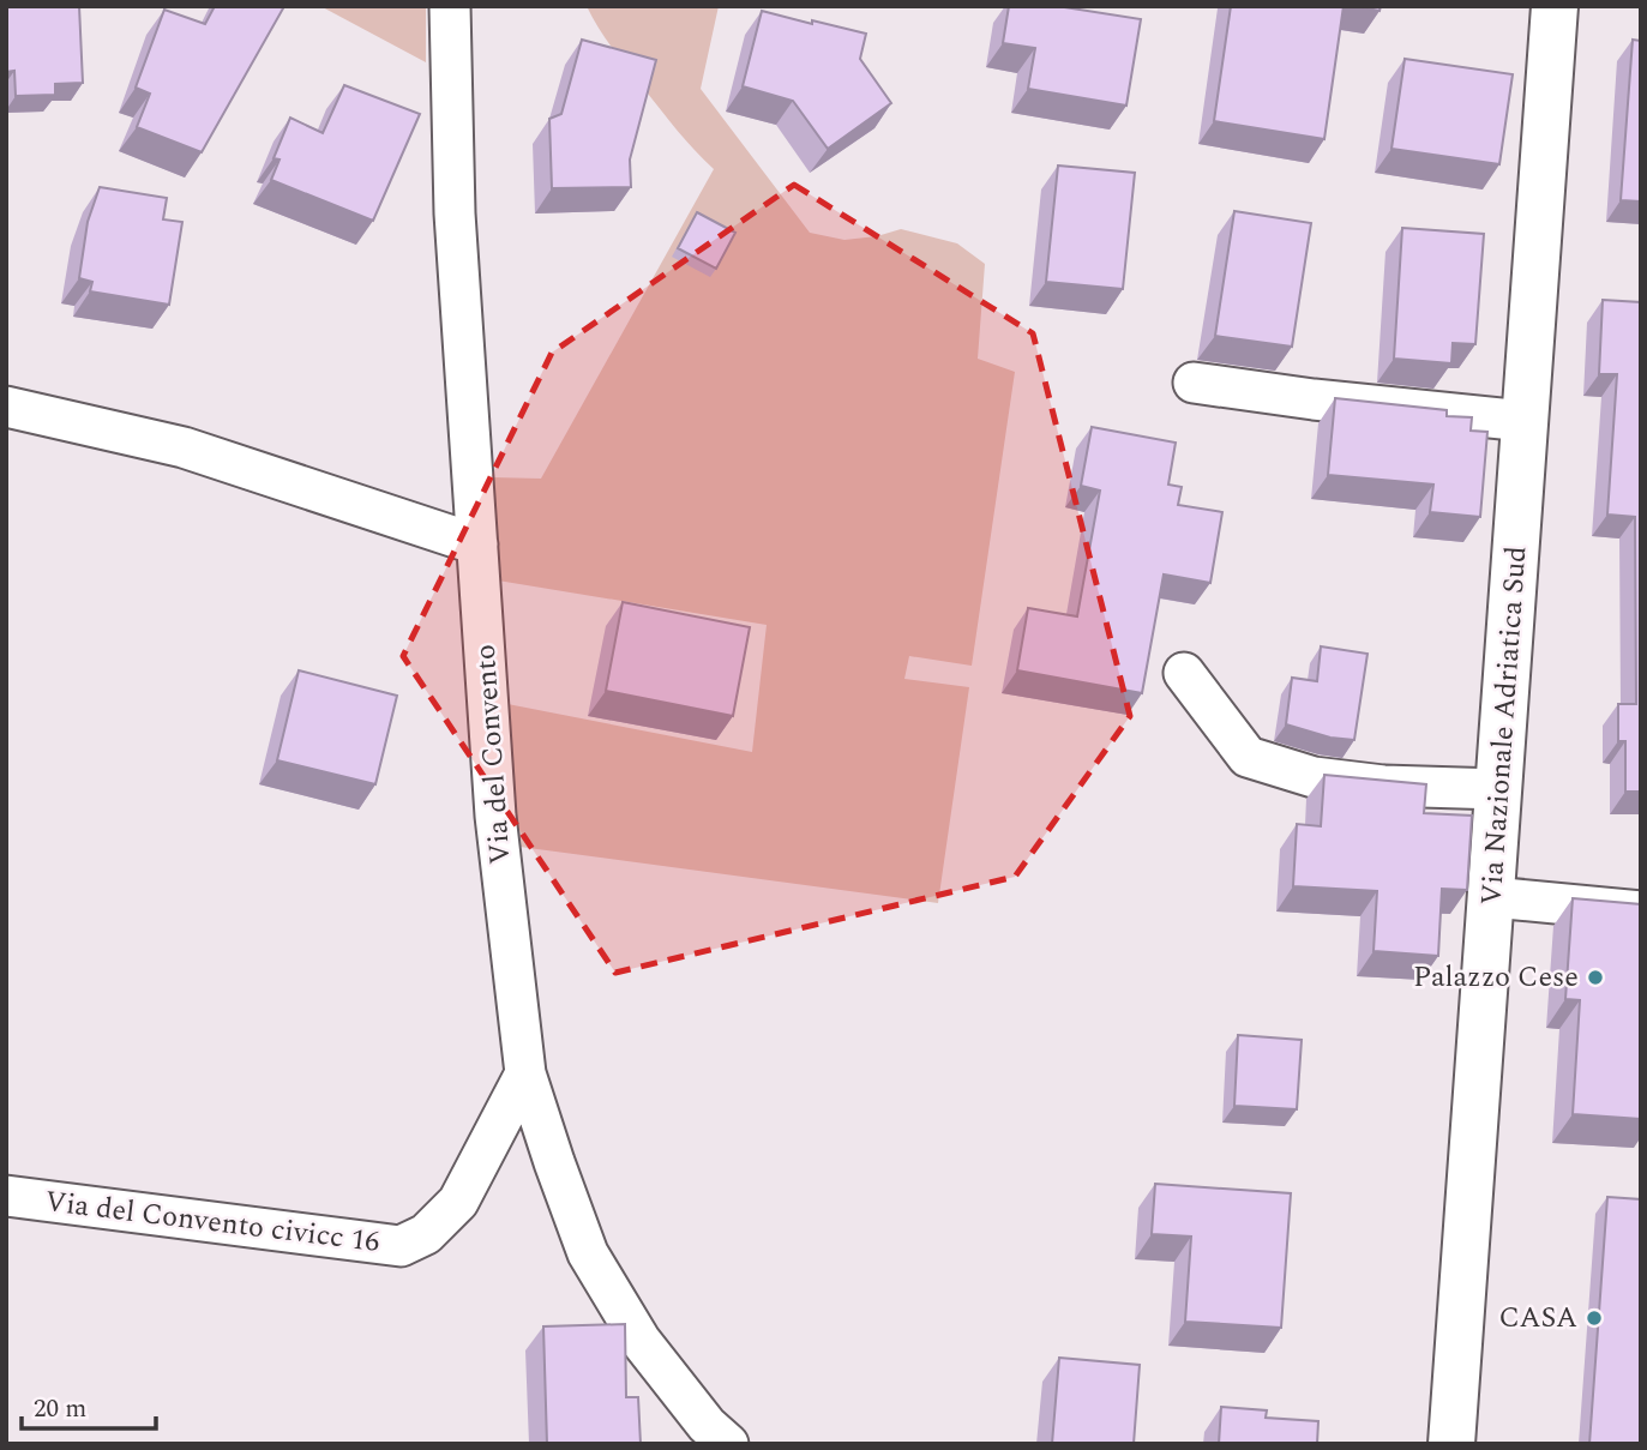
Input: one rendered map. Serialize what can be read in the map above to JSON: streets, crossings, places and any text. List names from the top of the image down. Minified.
{"streets":{"main road":["Via Nazionale Adriatica Sud"],"street":["Via del Convento","Via del Convento civicc 16"]},"crossings":[["Via del Convento","Via del Convento civicc 16"]],"places":["Palazzo Cese","CASA"],"scale_bar":"20 m"}
